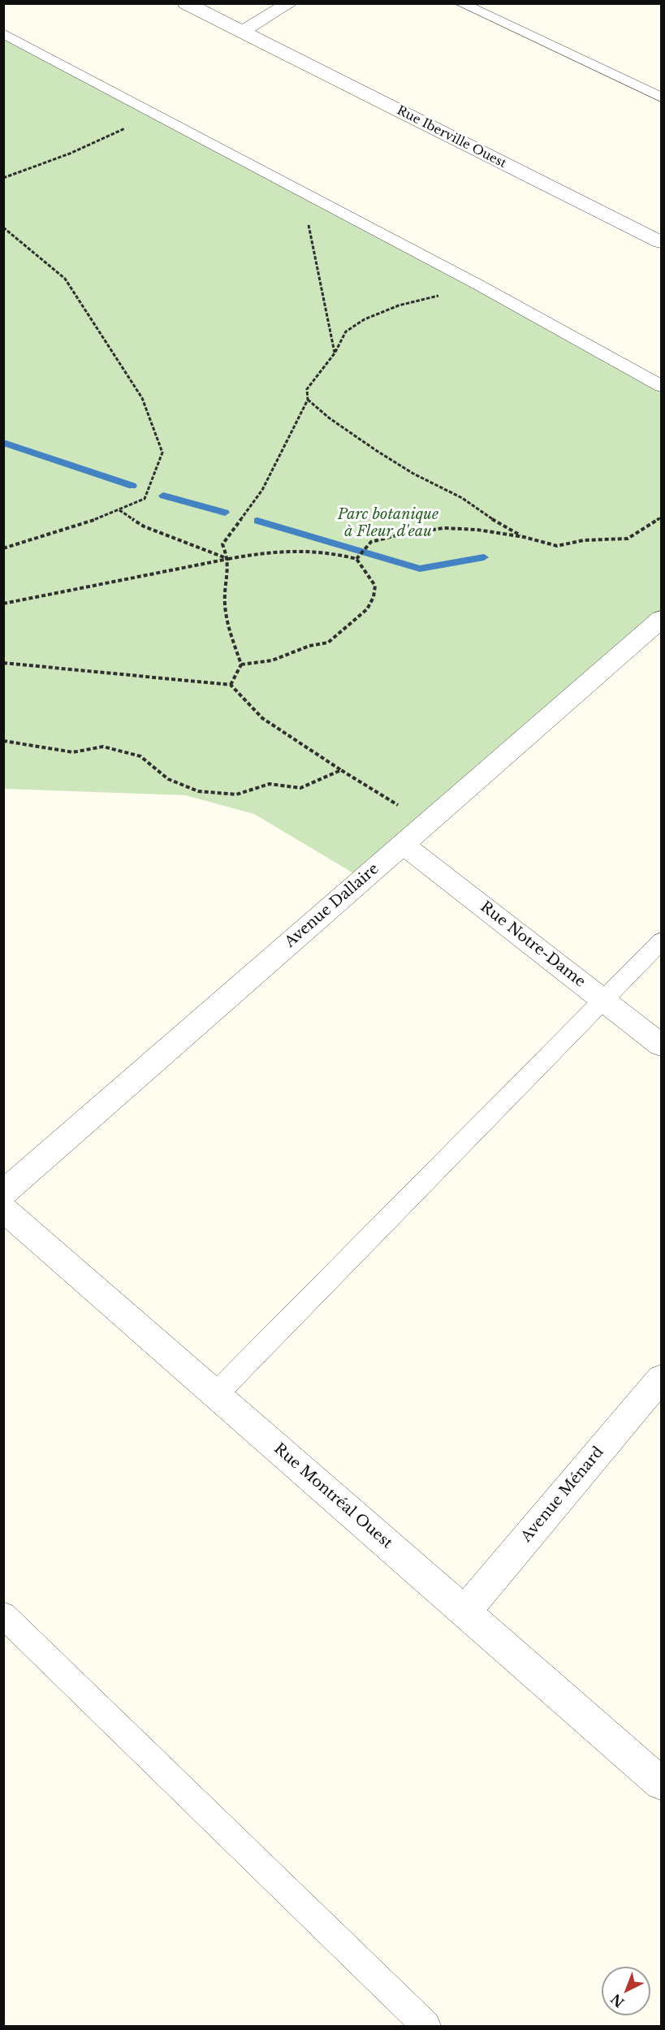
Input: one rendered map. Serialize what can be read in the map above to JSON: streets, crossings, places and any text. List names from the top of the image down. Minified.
{"streets":{"street":["Rue Iberville Ouest","Avenue Dallaire","Rue Notre-Dame","Avenue Ménard","Rue Montréal Ouest"]},"crossings":[["Avenue Dallaire","Rue Notre-Dame"],["Avenue Ménard","Rue Montréal Ouest"]],"parks":["Parc botanique à Fleur d'eau"],"north":"bottom left"}
